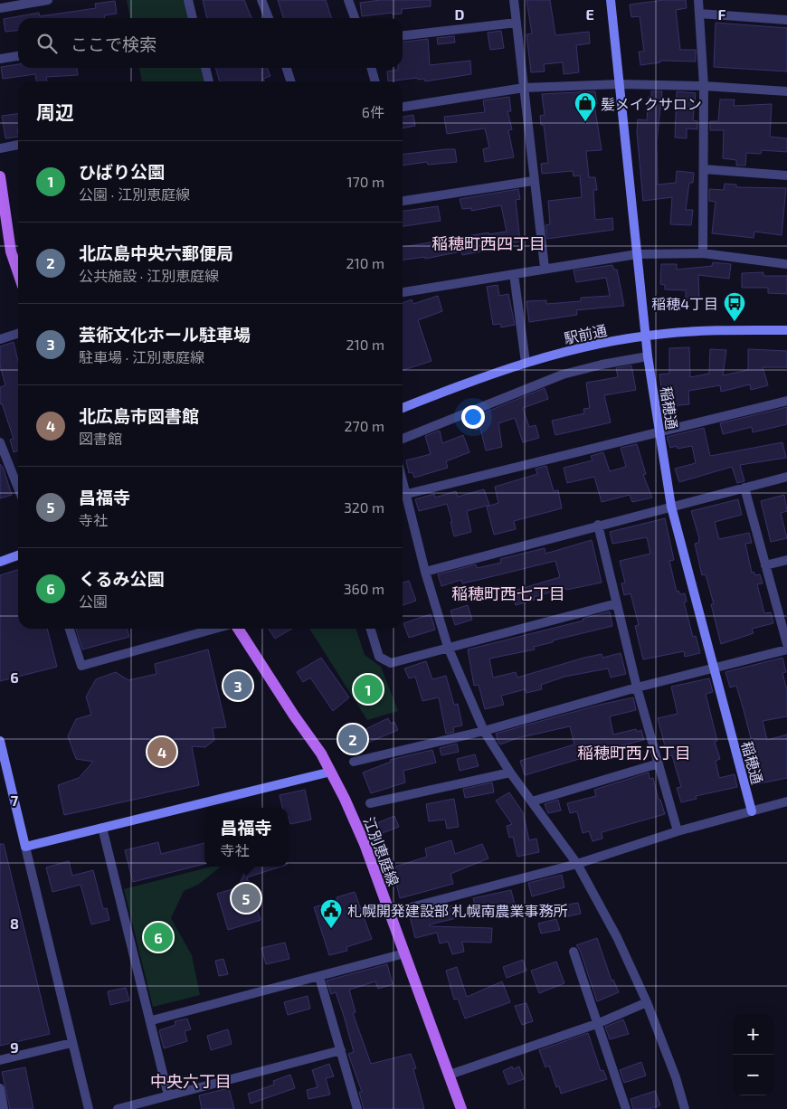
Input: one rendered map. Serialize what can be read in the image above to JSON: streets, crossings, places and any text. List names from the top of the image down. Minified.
{"streets":{"main road":["江別恵庭線"],"street":["駅前通","稲穂通"]},"crossings":[["駅前通","稲穂通"]],"districts":["稲穂町西四丁目","稲穂町西七丁目","稲穂町西八丁目","中央六丁目"],"places":{"shop":["髪メイクサロン"],"bus stop":["稲穂4丁目"],"public building":["札幌開発建設部 札幌南農業事務所"]},"page":{"search":"ここで検索","heading":["周辺","6件"],"list":[{"mark":"1","name":"ひばり公園","note":"公園 · 江別恵庭線","value":"170 m"},{"mark":"2","name":"北広島中央六郵便局","note":"公共施設 · 江別恵庭線","value":"210 m"},{"mark":"3","name":"芸術文化ホール駐車場","note":"駐車場 · 江別恵庭線","value":"210 m"},{"mark":"4","name":"北広島市図書館","note":"図書館","value":"270 m"},{"mark":"5","name":"昌福寺","note":"寺社","value":"320 m"},{"mark":"6","name":"くるみ公園","note":"公園","value":"360 m"}],"pins":["3","1","2","4","5","6"],"popup":["昌福寺","寺社"],"map_buttons":["+","−"]},"grid":{"columns":["D","E","F"],"rows":["6","7","8","9"]}}
